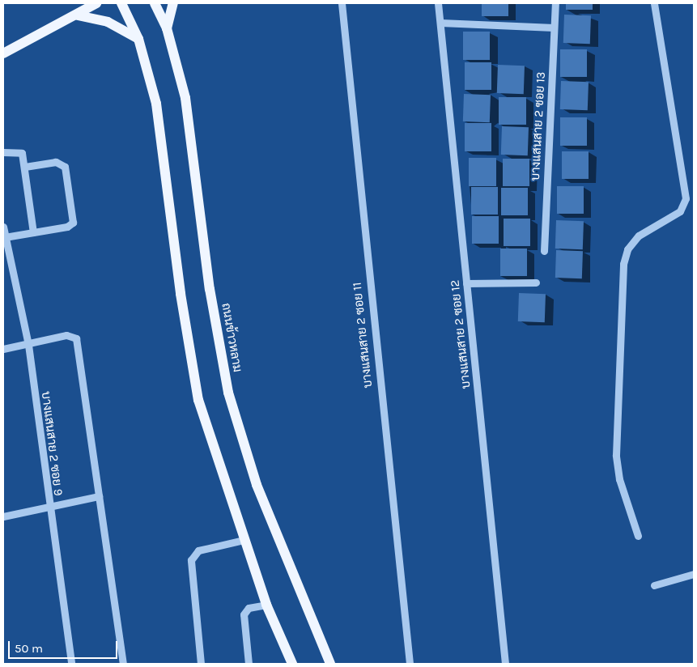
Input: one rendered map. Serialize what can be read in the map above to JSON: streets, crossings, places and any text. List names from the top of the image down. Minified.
{"streets":{"main road":["ถนนข้าวหลาม"],"street":["บางแสนสาย 2 ซอย 13","บางแสนสาย 2 ซอย 12","บางแสนสาย 2 ซอย 11","บางแสนสาย 2 ซอย 9"]},"scale_bar":"50 m"}
